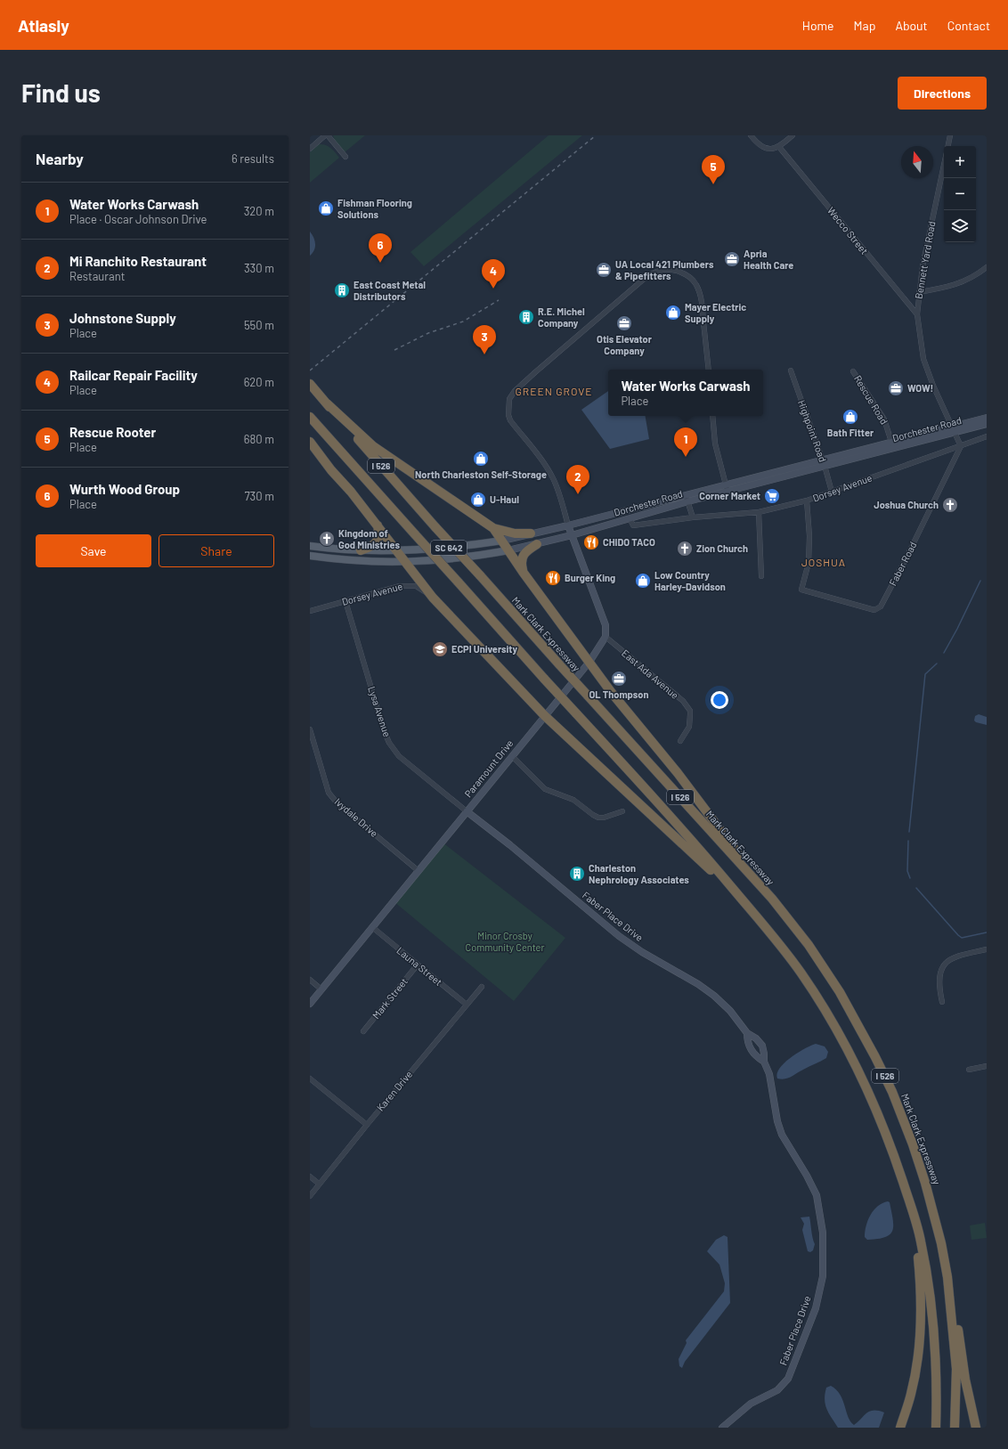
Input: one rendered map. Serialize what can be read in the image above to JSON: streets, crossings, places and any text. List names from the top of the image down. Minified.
{"streets":{"highway":["I 526","Mark Clark Expressway"],"main road":["Dorchester Road","SC 642"],"street":["Wecco Street","Bennett Yard Road","Rescue Road","Highpoint Road","Dorsey Avenue","Faber Road","East Ada Avenue","Lysa Avenue","Paramount Drive","Ivydale Drive","Faber Place Drive","Launa Street","Mark Street","Karen Drive"]},"crossings":[["Wecco Street","Bennett Yard Road"],["Bennett Yard Road","Dorchester Road"],["Bennett Yard Road","Dorsey Avenue"],["Bennett Yard Road","Faber Road"],["Rescue Road","Dorchester Road"],["Dorchester Road","Highpoint Road"],["Dorchester Road","Dorsey Avenue"],["Highpoint Road","Dorsey Avenue"],["Dorsey Avenue","Faber Road"],["Dorsey Avenue","Lysa Avenue"],["East Ada Avenue","Paramount Drive"],["Lysa Avenue","Paramount Drive"],["Lysa Avenue","Faber Place Drive"],["Paramount Drive","Ivydale Drive"],["Paramount Drive","Faber Place Drive"],["Paramount Drive","Launa Street"],["Launa Street","Mark Street"],["Launa Street","Karen Drive"]],"districts":["GREEN GROVE","JOSHUA"],"parks":["Minor Crosby Community Center"],"places":{"shop":["Fishman Flooring Solutions","Mayer Electric Supply","Bath Fitter","North Charleston Self-Storage","U-Haul","Low Country Harley-Davidson"],"office":["Apria Health Care","UA Local 421 Plumbers & Pipefitters","Otis Elevator Company","WOW!","OL Thompson"],"building":["East Coast Metal Distributors","R.E. Michel Company","Charleston Nephrology Associates"],"supermarket":["Corner Market"],"church":["Joshua Church","Kingdom of God Ministries","Zion Church"],"restaurant":["CHIDO TACO","Burger King"],"school or university":["ECPI University"]},"north":"top","page":{"header":"Atlasly","nav":["Home","Map","About","Contact"],"buttons":["Directions",["Save","Share"]],"title":"Find us","heading":["Nearby","6 results"],"map_buttons":["+","−"],"pins":["5","6","4","3","1","2"],"list":[{"mark":"1","name":"Water Works Carwash","note":"Place · Oscar Johnson Drive","value":"320 m"},{"mark":"2","name":"Mi Ranchito Restaurant","note":"Restaurant","value":"330 m"},{"mark":"3","name":"Johnstone Supply","note":"Place","value":"550 m"},{"mark":"4","name":"Railcar Repair Facility","note":"Place","value":"620 m"},{"mark":"5","name":"Rescue Rooter","note":"Place","value":"680 m"},{"mark":"6","name":"Wurth Wood Group","note":"Place","value":"730 m"}],"popup":["Water Works Carwash","Place"]}}
